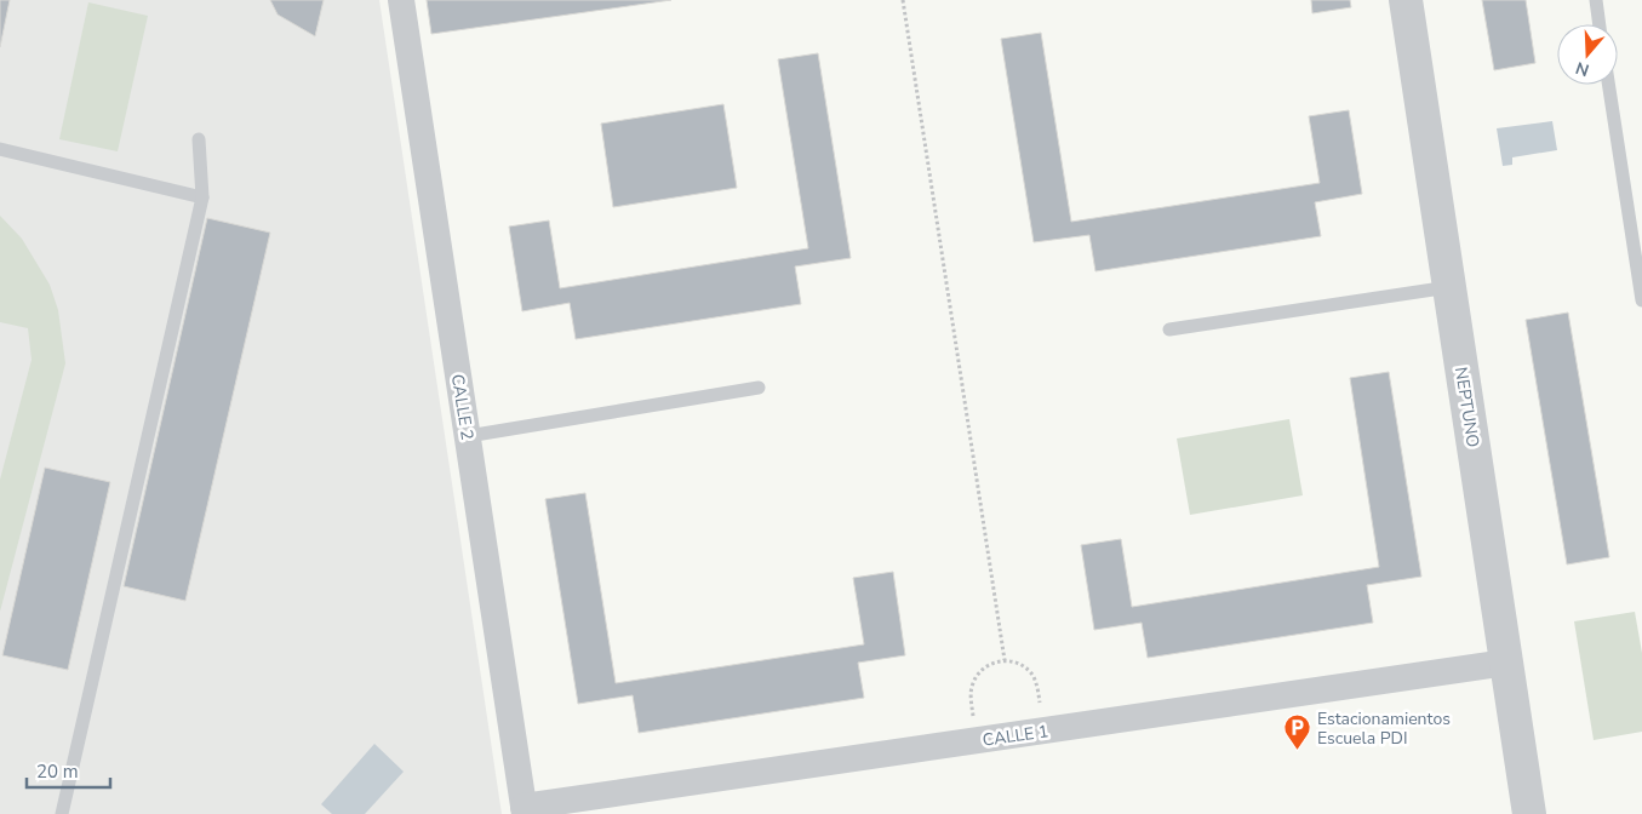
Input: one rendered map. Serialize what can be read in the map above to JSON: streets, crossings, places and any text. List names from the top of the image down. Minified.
{"streets":{"street":["CALLE 2","NEPTUNO","CALLE 1"]},"crossings":[["CALLE 2","CALLE 1"],["NEPTUNO","CALLE 1"]],"places":{"parking":["Estacionamientos Escuela PDI"]},"scale_bar":"20 m","north":"bottom"}
